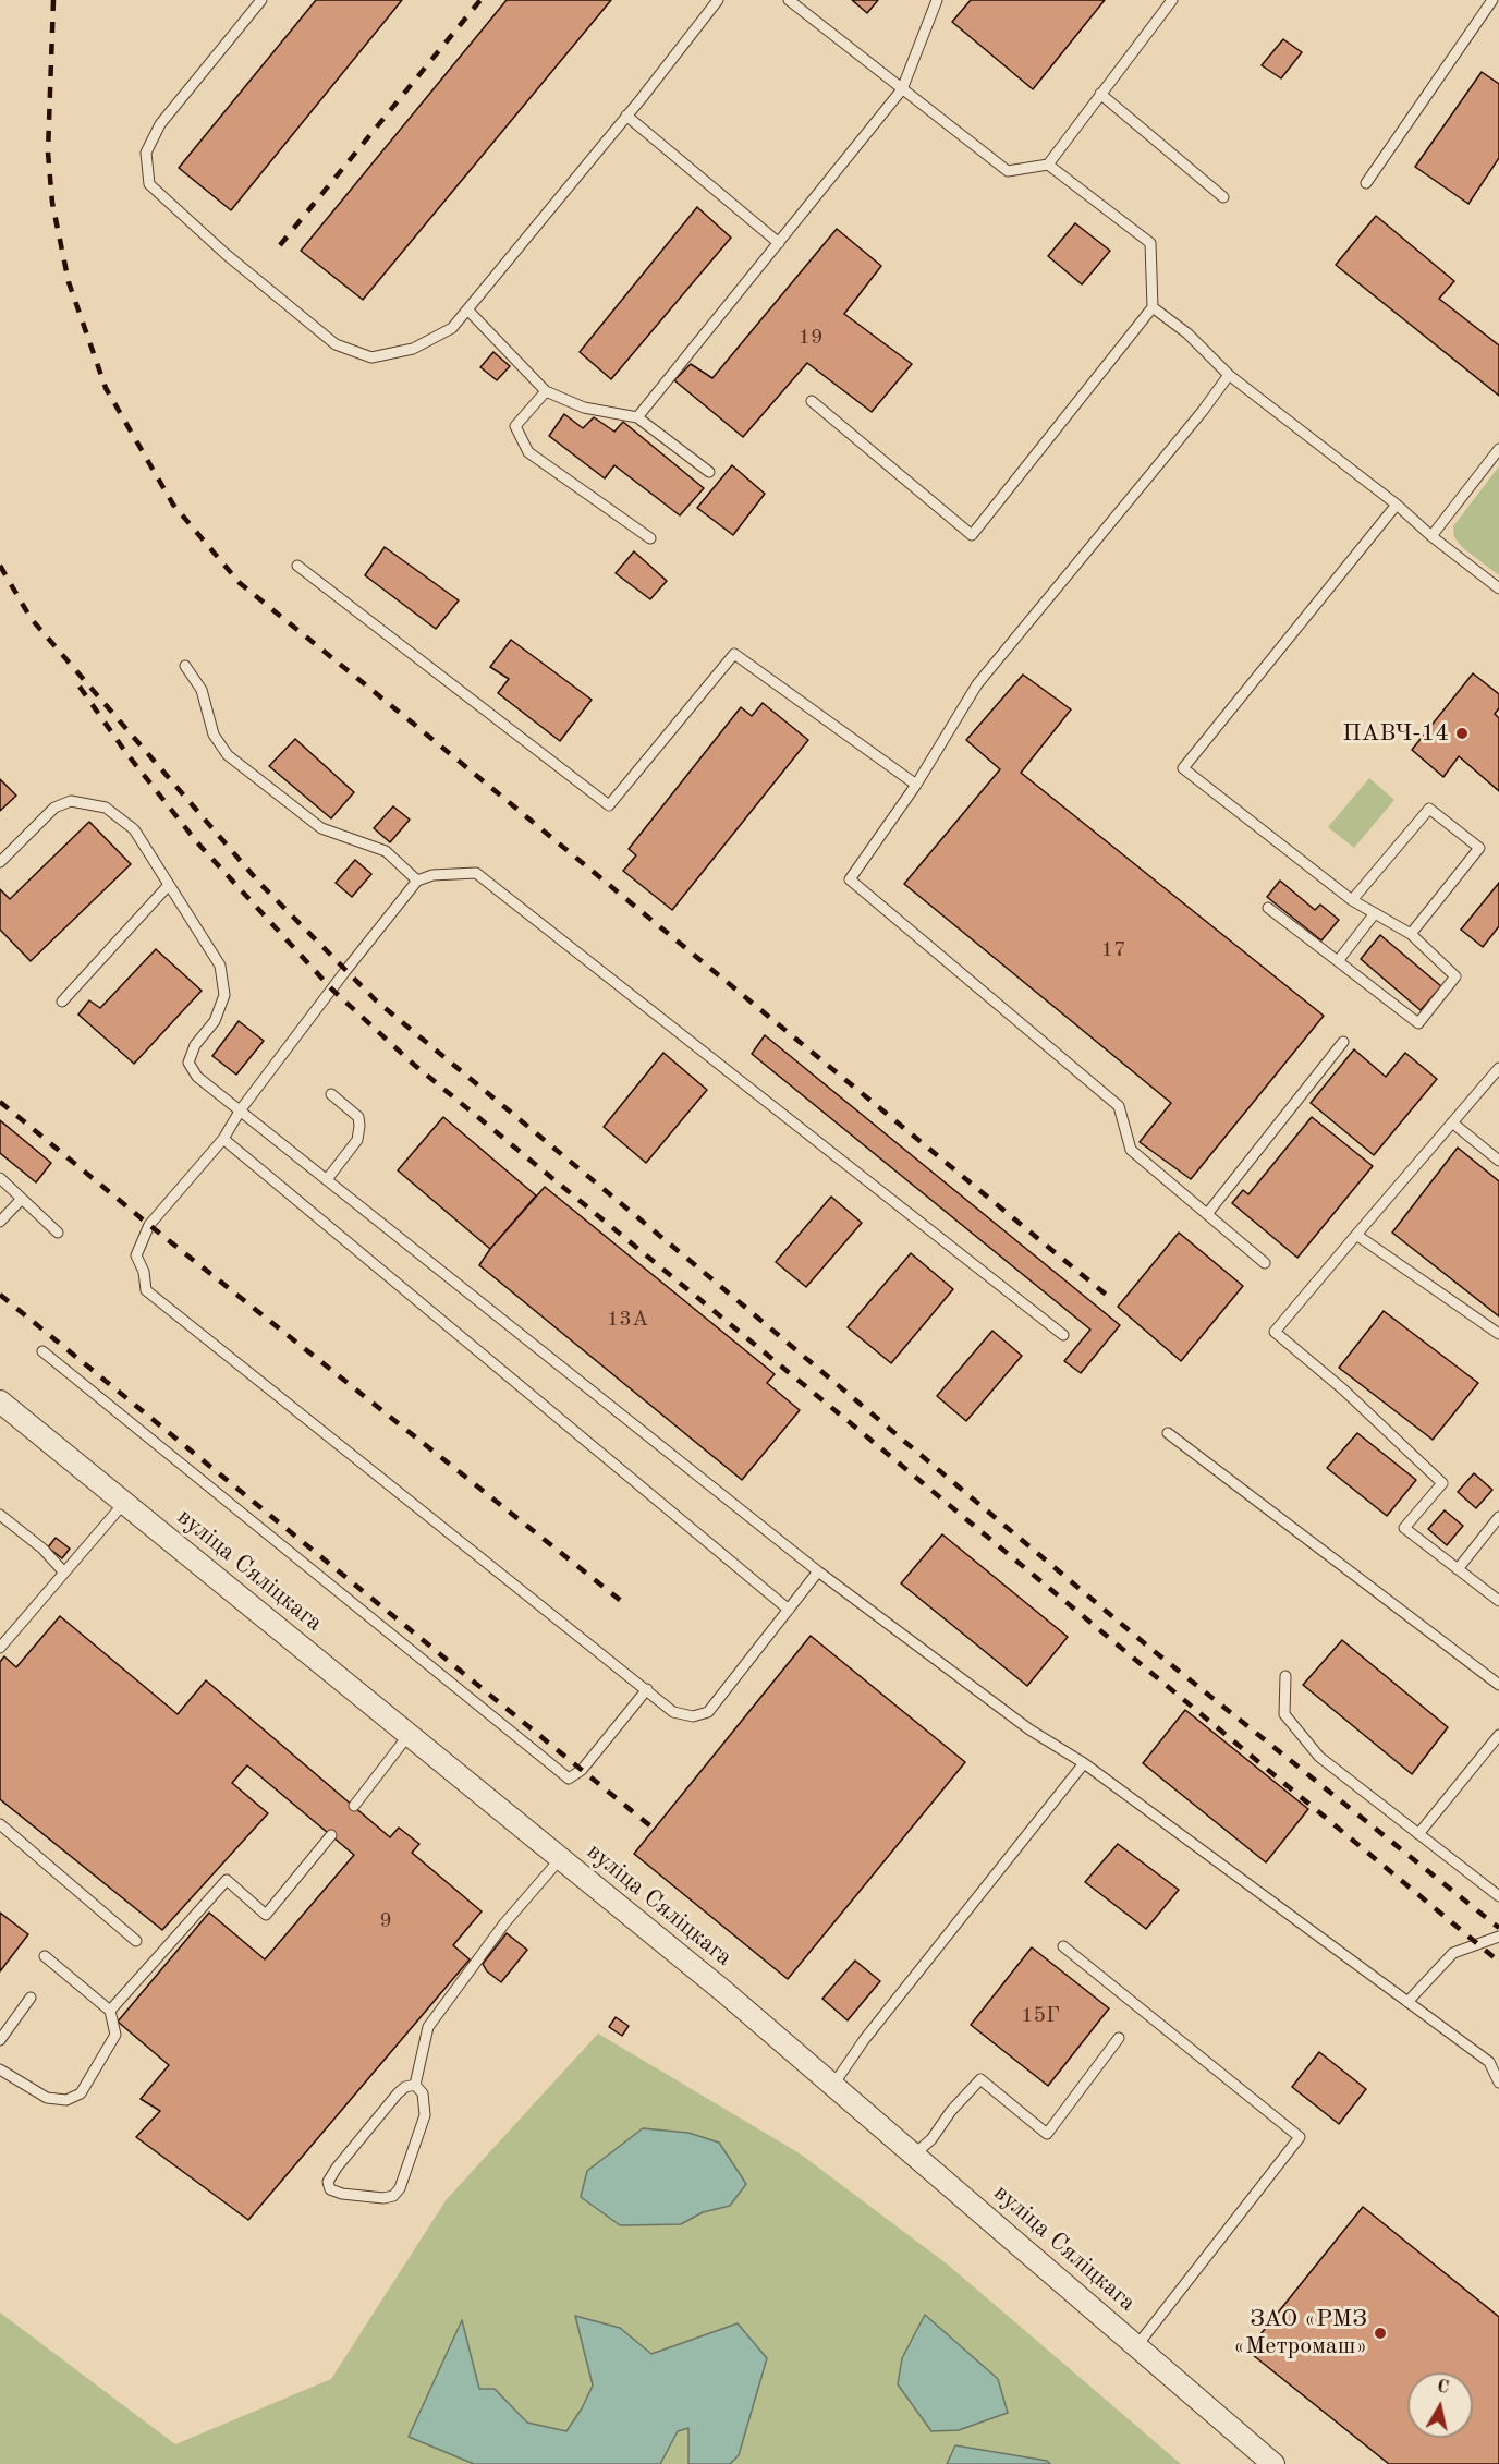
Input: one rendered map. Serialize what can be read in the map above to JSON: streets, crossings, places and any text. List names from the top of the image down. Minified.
{"streets":{"street":["вуліца Сяліцкага"]},"places":["ПАВЧ-14","ЗАО «РМЗ «Метромаш»"],"house_numbers":["19","17","13А","9","15Г"],"north":"top"}
